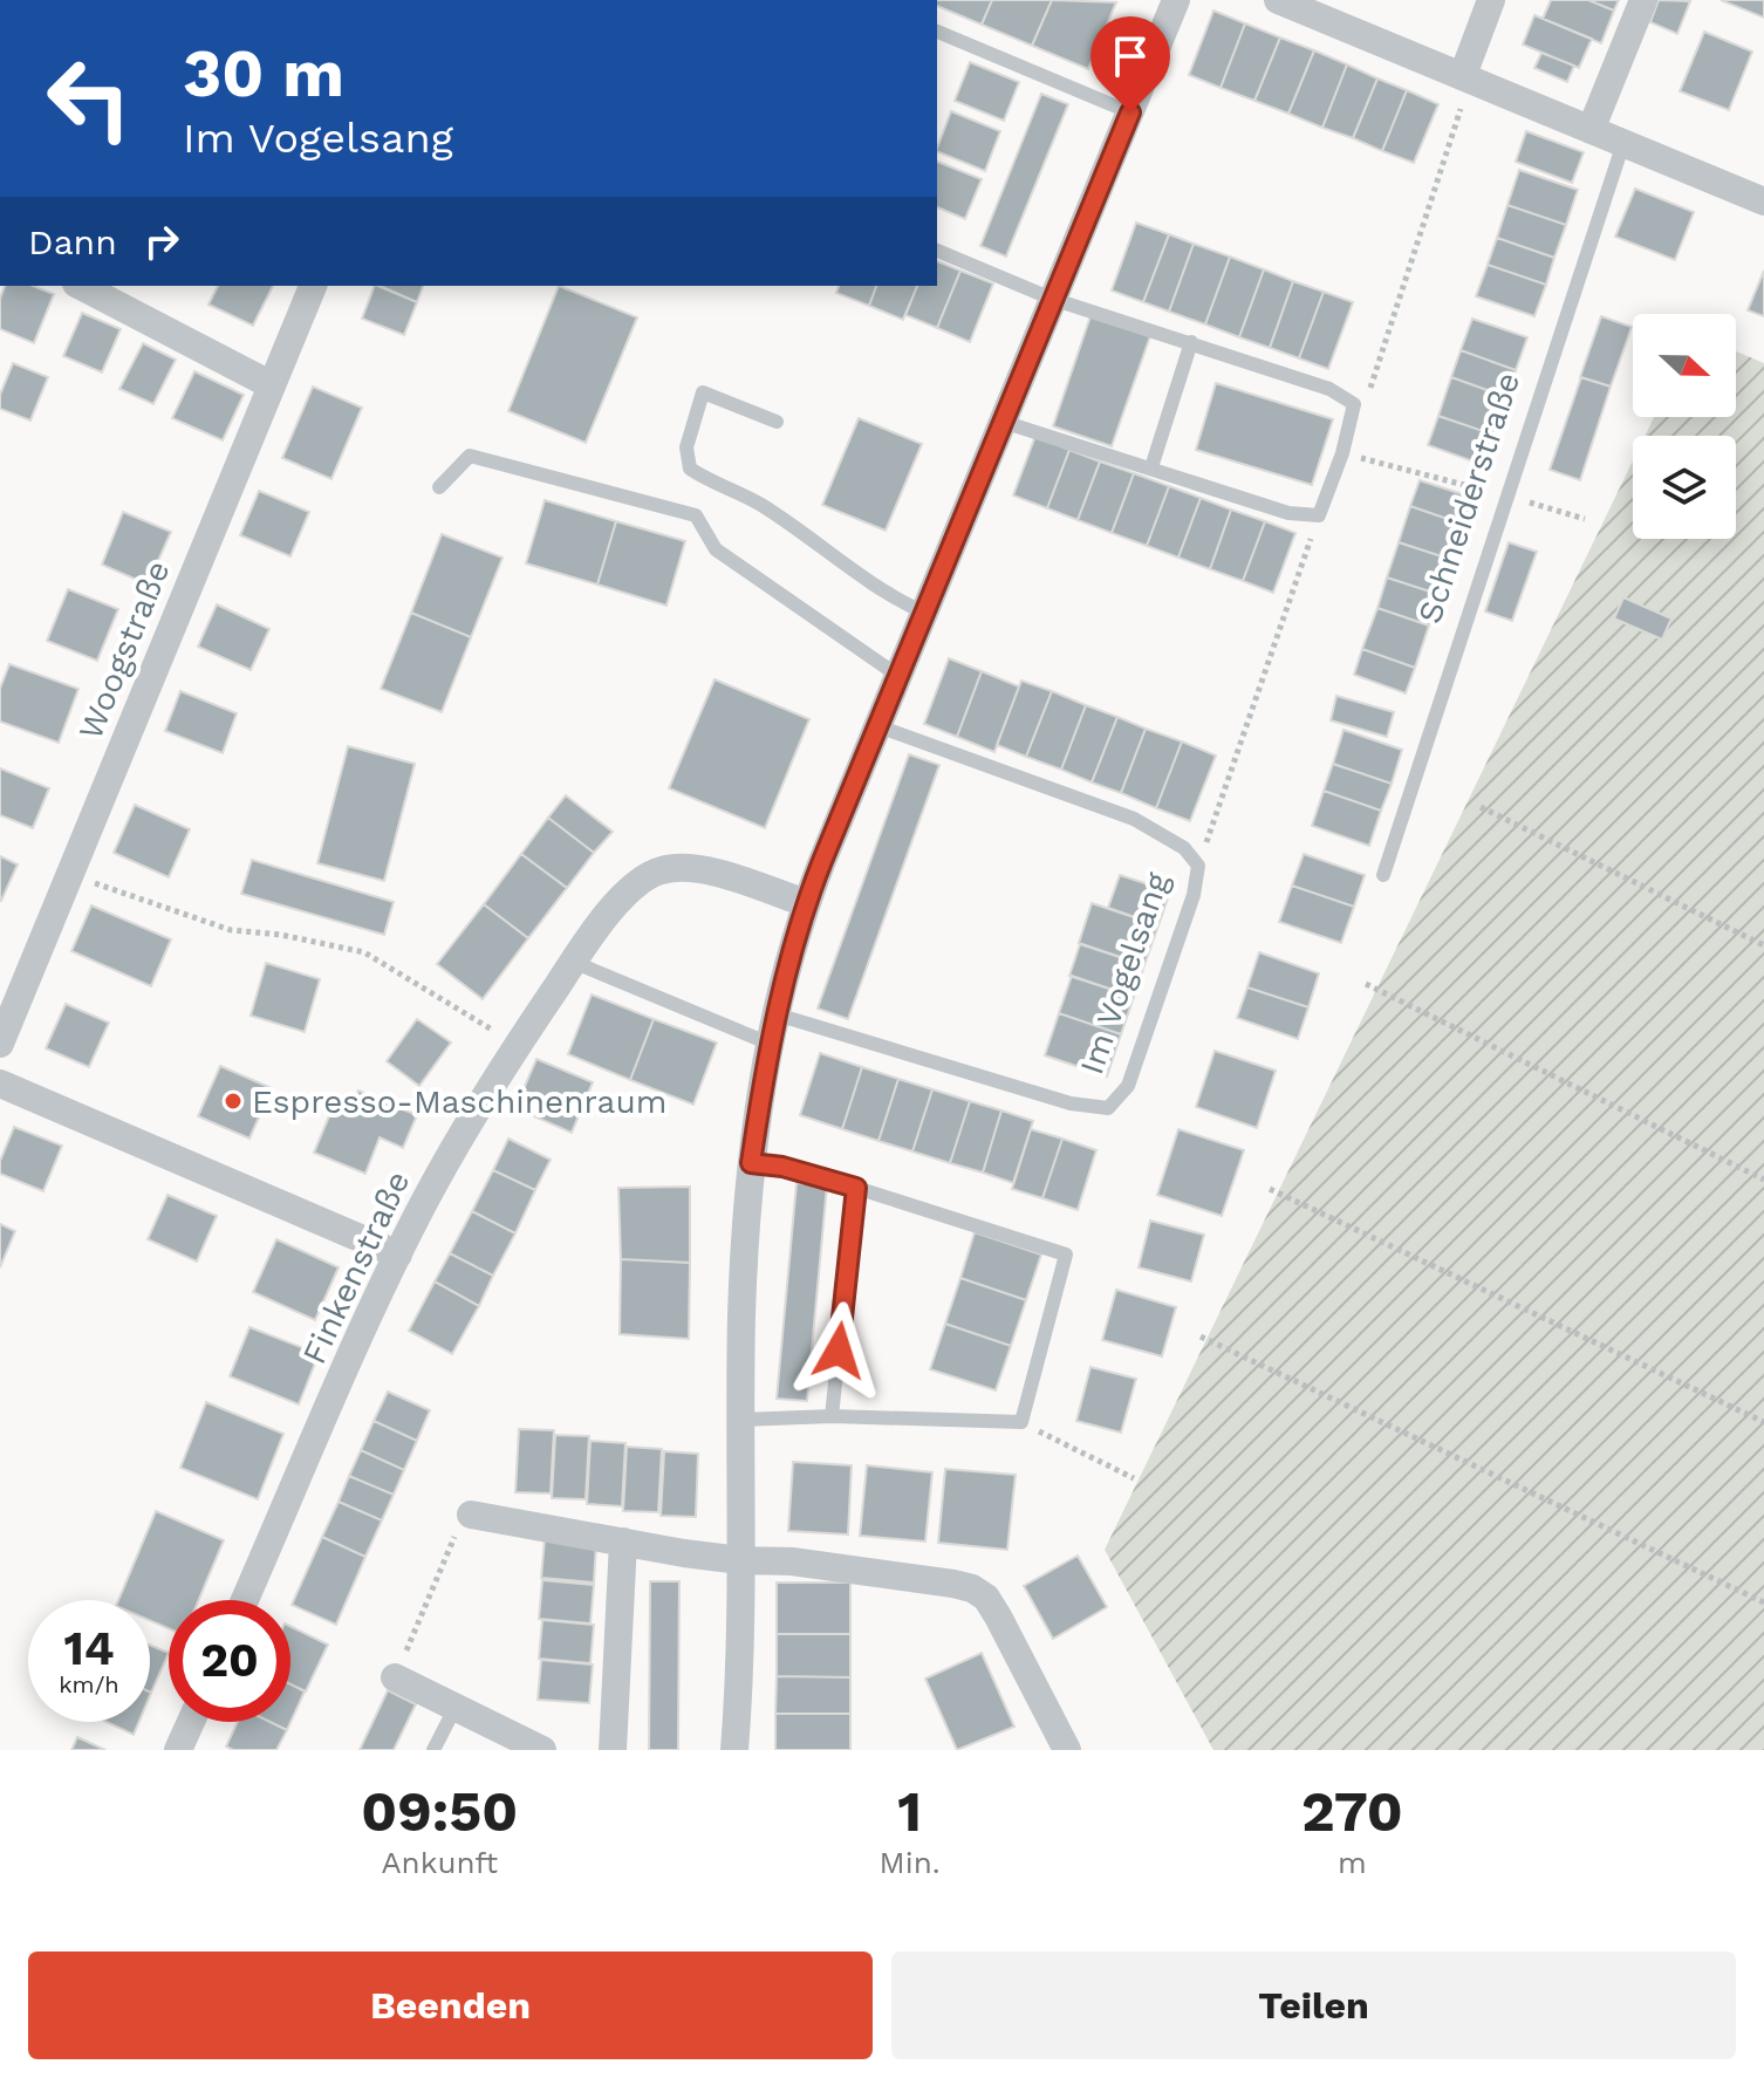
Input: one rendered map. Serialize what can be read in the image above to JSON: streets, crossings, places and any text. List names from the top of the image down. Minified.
{"streets":{"street":["Woogstraße","Finkenstraße"],"lane":["Schneiderstraße","Im Vogelsang"]},"places":["Espresso-Maschinenraum"],"north":"right","page":{"turn":["30 m","Im Vogelsang"],"then":"Dann","speed":"14 km/h","limit":"20","eta":["09:50","Ankunft","1","Min.","270","m"],"buttons":["Beenden","Teilen"]}}
